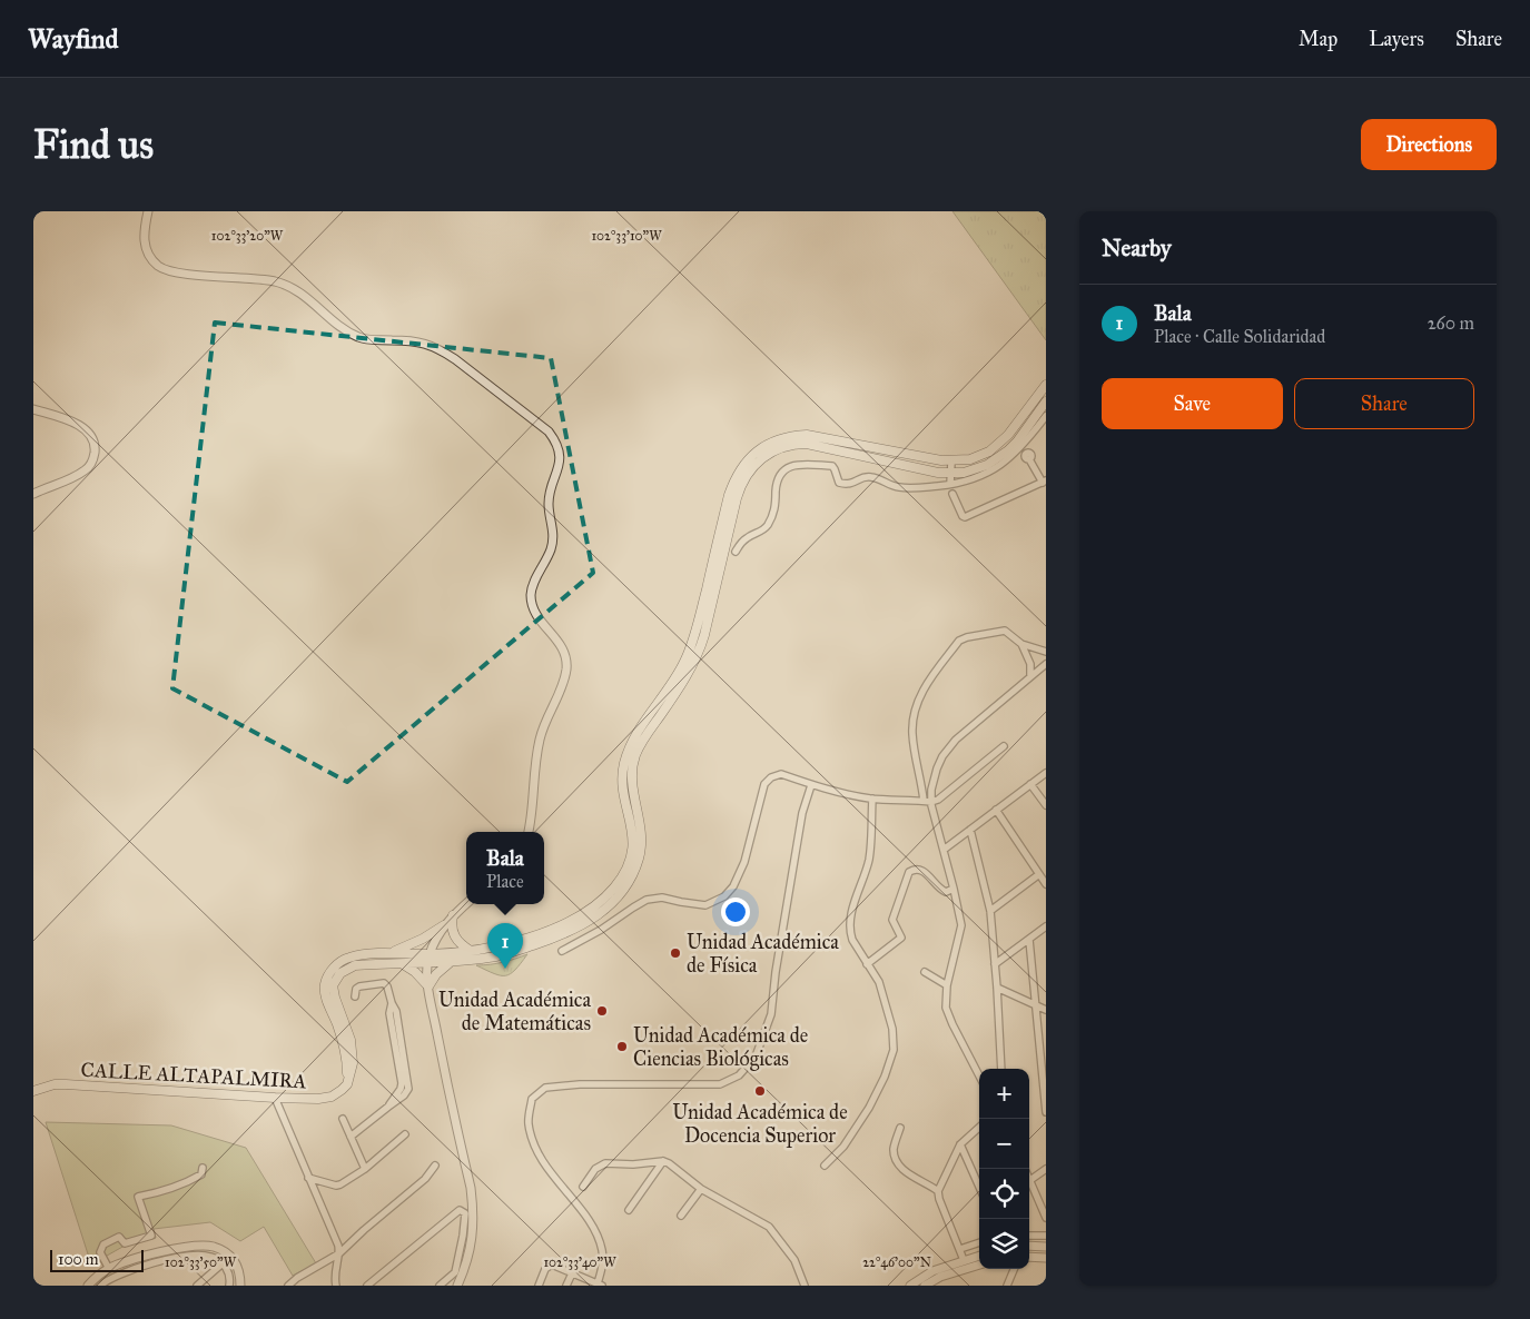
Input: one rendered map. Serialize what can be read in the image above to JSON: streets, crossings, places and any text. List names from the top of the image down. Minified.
{"streets":{"main road":["CALLE ALTAPALMIRA"]},"places":["Unidad Académica de Física","Unidad Académica de Matemáticas","Unidad Académica de Ciencias Biológicas","Unidad Académica de Docencia Superior"],"scale_bar":"100 m","page":{"header":"Wayfind","nav":["Map","Layers","Share"],"buttons":["Directions",["Save","Share"]],"title":"Find us","heading":"Nearby","list":[{"mark":"1","name":"Bala","note":"Place · Calle Solidaridad","value":"260 m"}],"popup":["Bala","Place"],"pins":"1","map_buttons":["+","−"],"scale":"100 m"},"coordinates":["102°33'20\"W","102°33'10\"W","22°46'00\"N","102°33'50\"W","102°33'40\"W"]}
